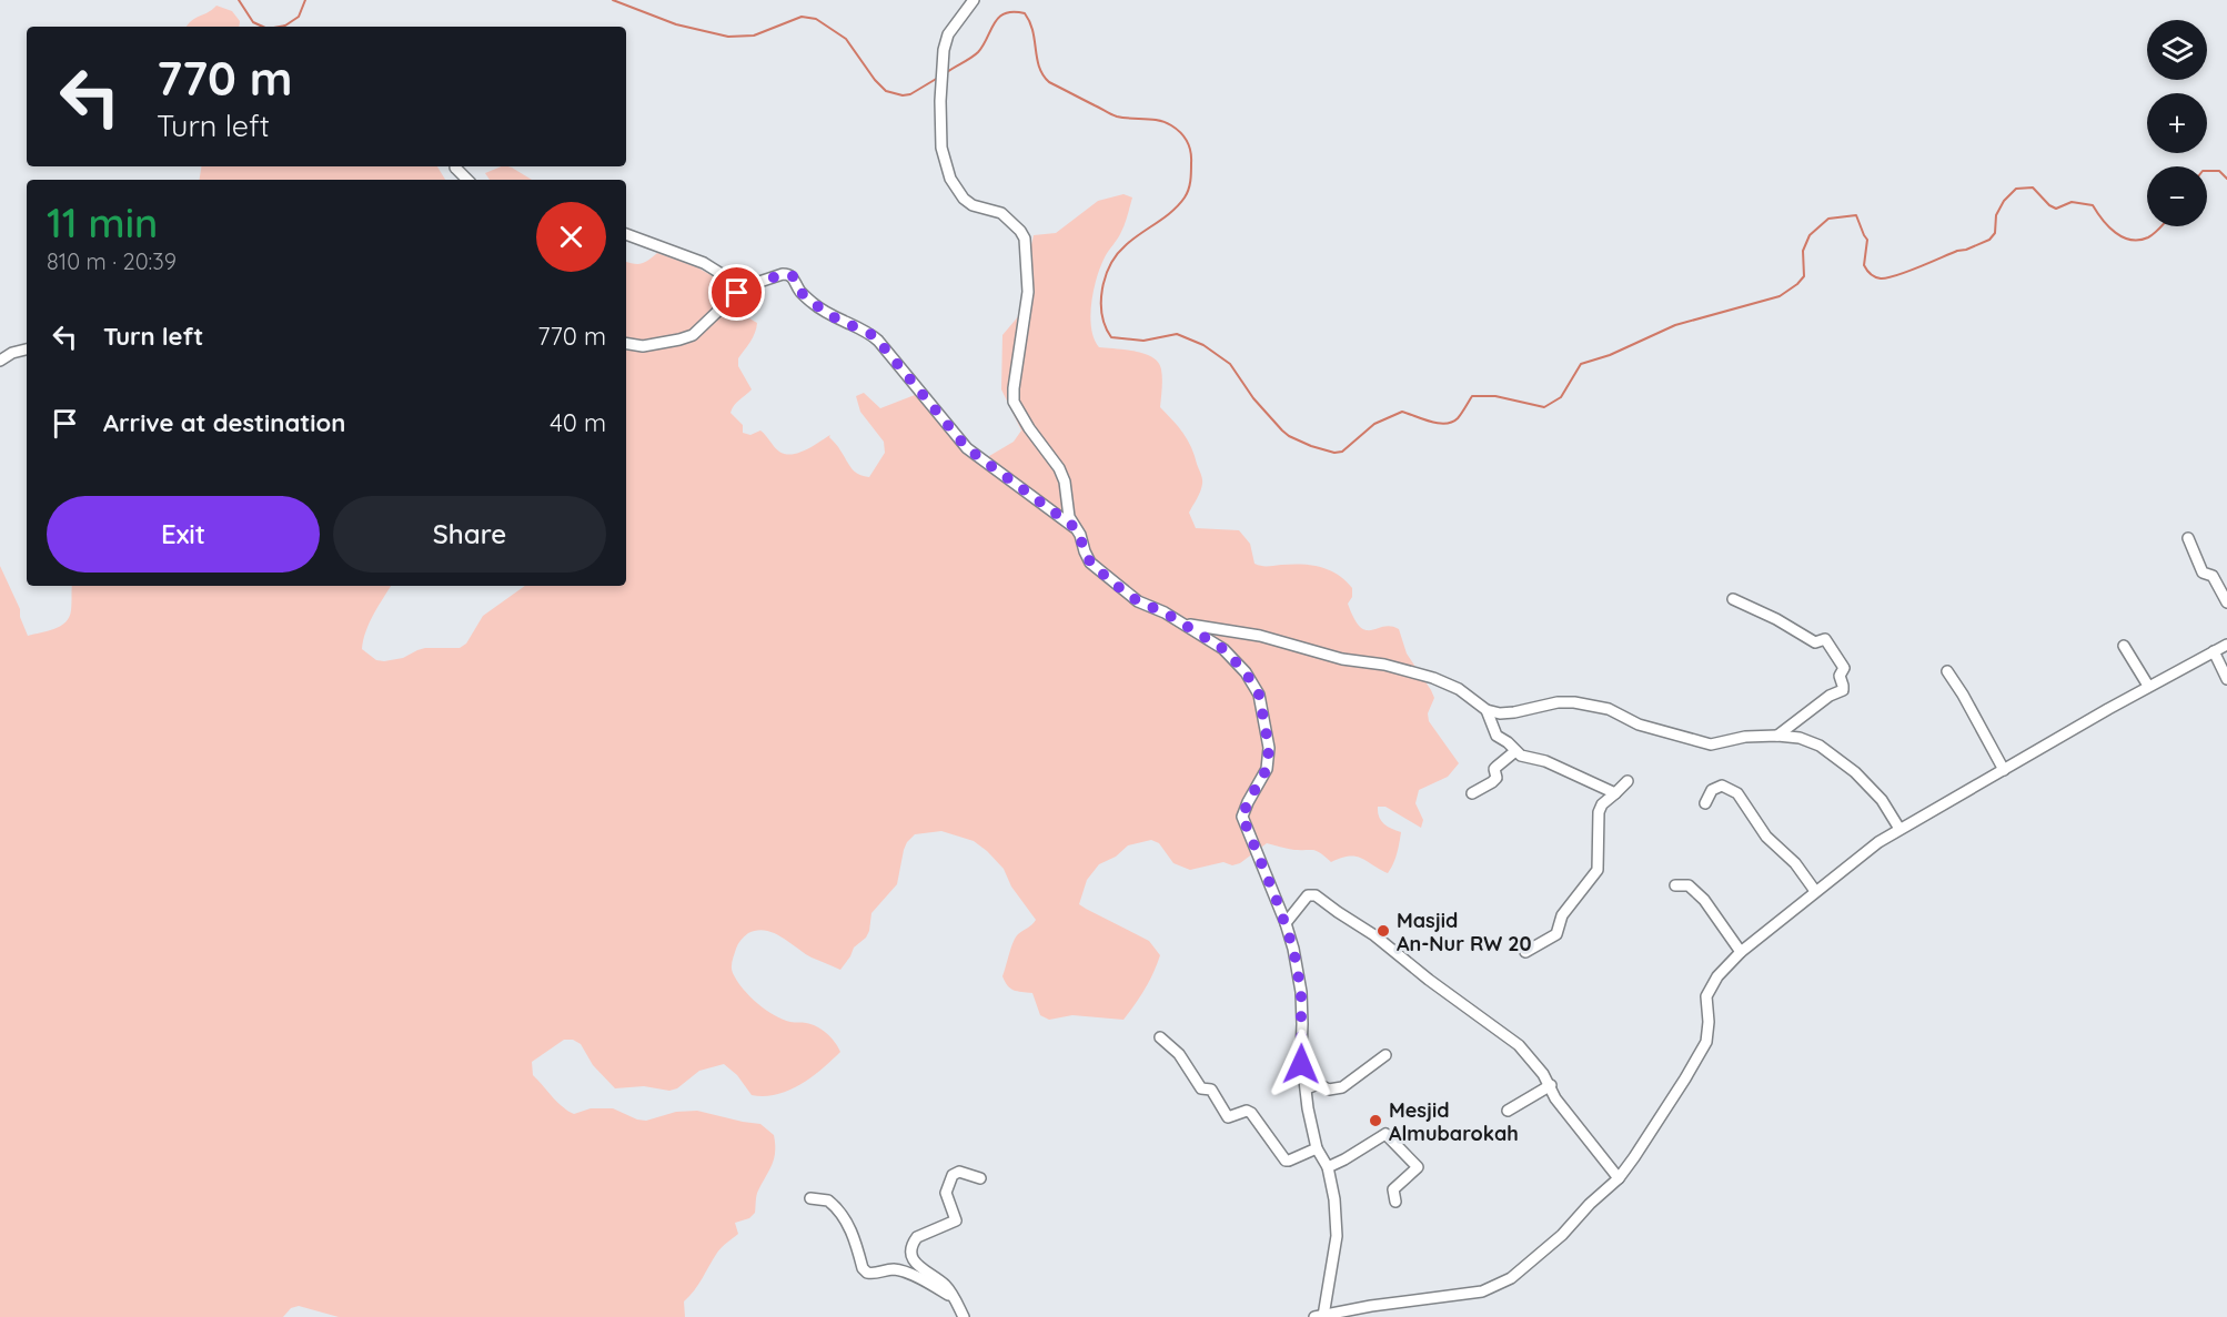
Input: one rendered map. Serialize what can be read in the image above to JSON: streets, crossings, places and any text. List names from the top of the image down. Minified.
{"places":["Masjid An-Nur RW 20","Mesjid Almubarokah"],"page":{"map_buttons":["+","−"],"turn":["770 m","Turn left"],"heading":["11 min","810 m · 20:39"],"list":[{"name":"Turn left","value":"770 m"},{"name":"Arrive at destination","value":"40 m"}],"buttons":["Exit","Share"]}}
